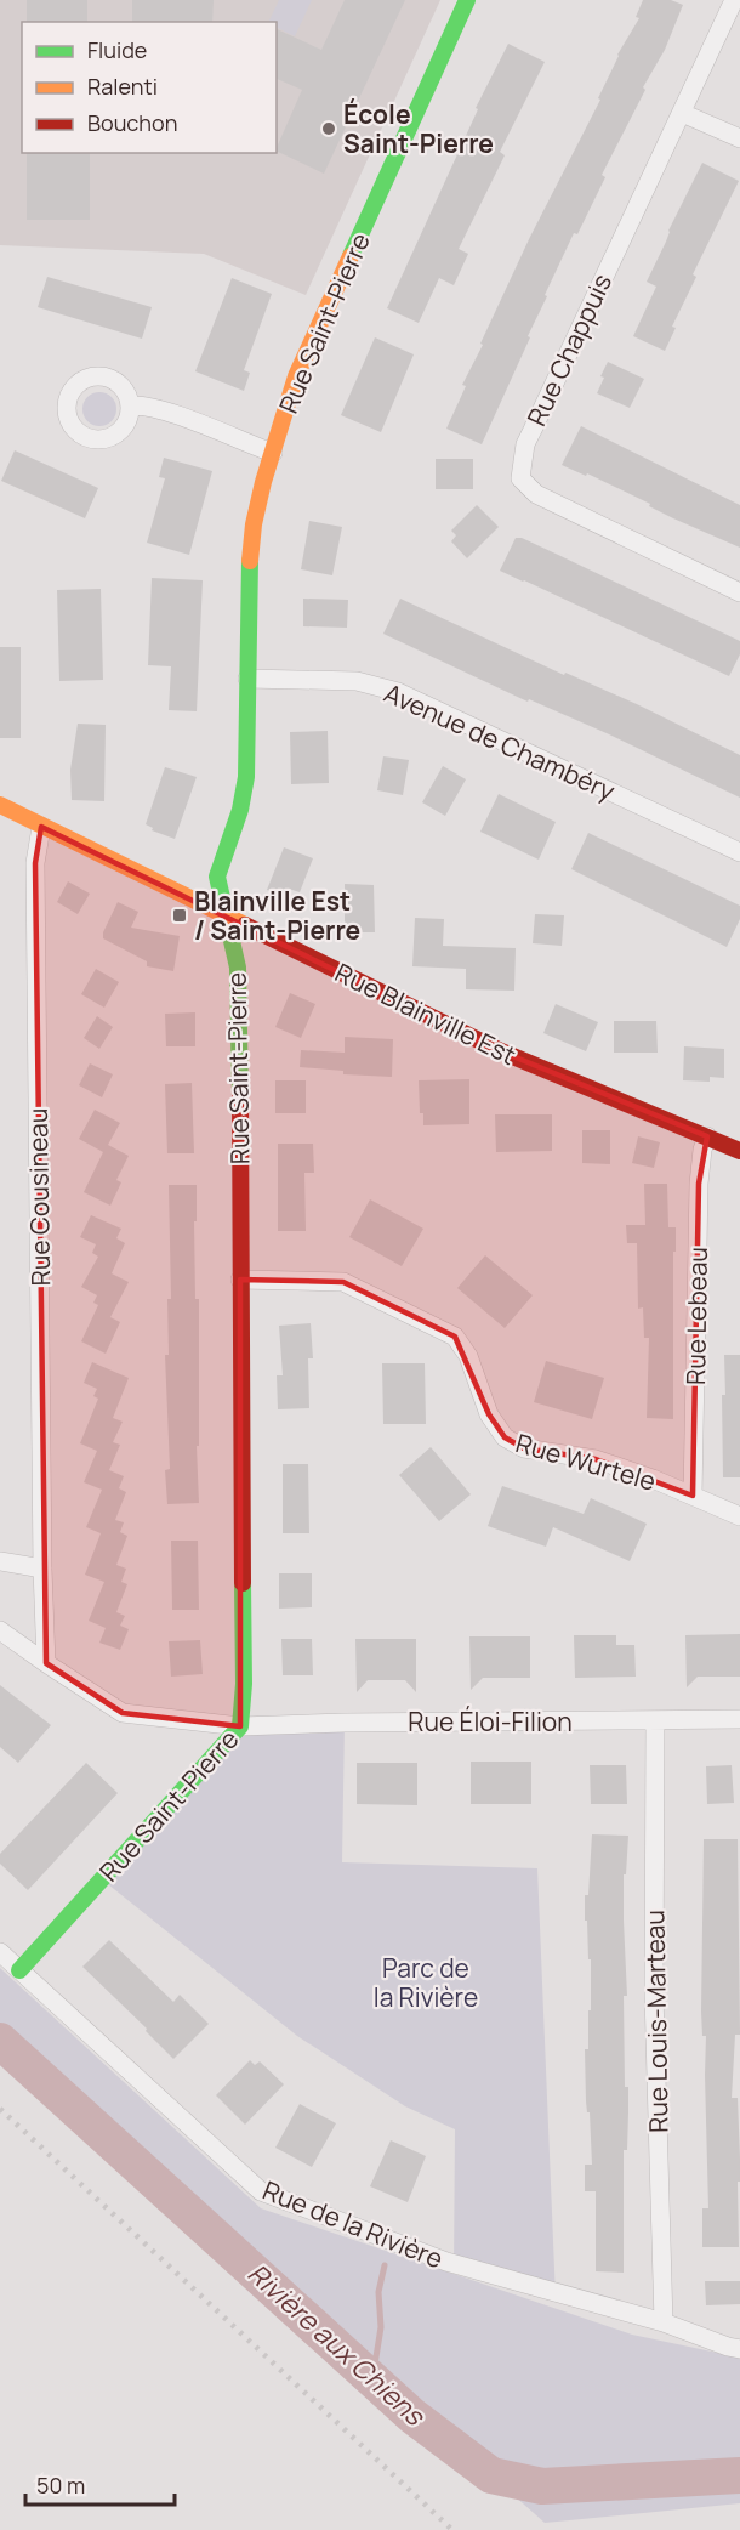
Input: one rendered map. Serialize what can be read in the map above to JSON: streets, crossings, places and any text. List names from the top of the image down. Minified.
{"streets":{"street":["Rue Saint-Pierre","Rue Chappuis","Avenue de Chambéry","Rue Blainville Est","Rue Cousineau","Rue Lebeau","Rue Wurtele","Rue Éloi-Filion","Rue Louis-Marteau","Rue de la Rivière"]},"crossings":[["Rue Saint-Pierre","Avenue de Chambéry"],["Rue Saint-Pierre","Rue Blainville Est"],["Rue Saint-Pierre","Rue Wurtele"],["Rue Saint-Pierre","Rue Éloi-Filion"],["Rue Saint-Pierre","Rue de la Rivière"],["Rue Blainville Est","Rue Cousineau"],["Rue Blainville Est","Rue Lebeau"],["Rue Lebeau","Rue Wurtele"],["Rue Éloi-Filion","Rue Louis-Marteau"],["Rue Louis-Marteau","Rue de la Rivière"]],"water":["Rivière aux Chiens"],"parks":["Parc de la Rivière"],"places":{"other":["École Saint-Pierre"],"transit":["Blainville Est / Saint-Pierre"]},"legend":["Fluide","Ralenti","Bouchon"],"scale_bar":"50 m"}
